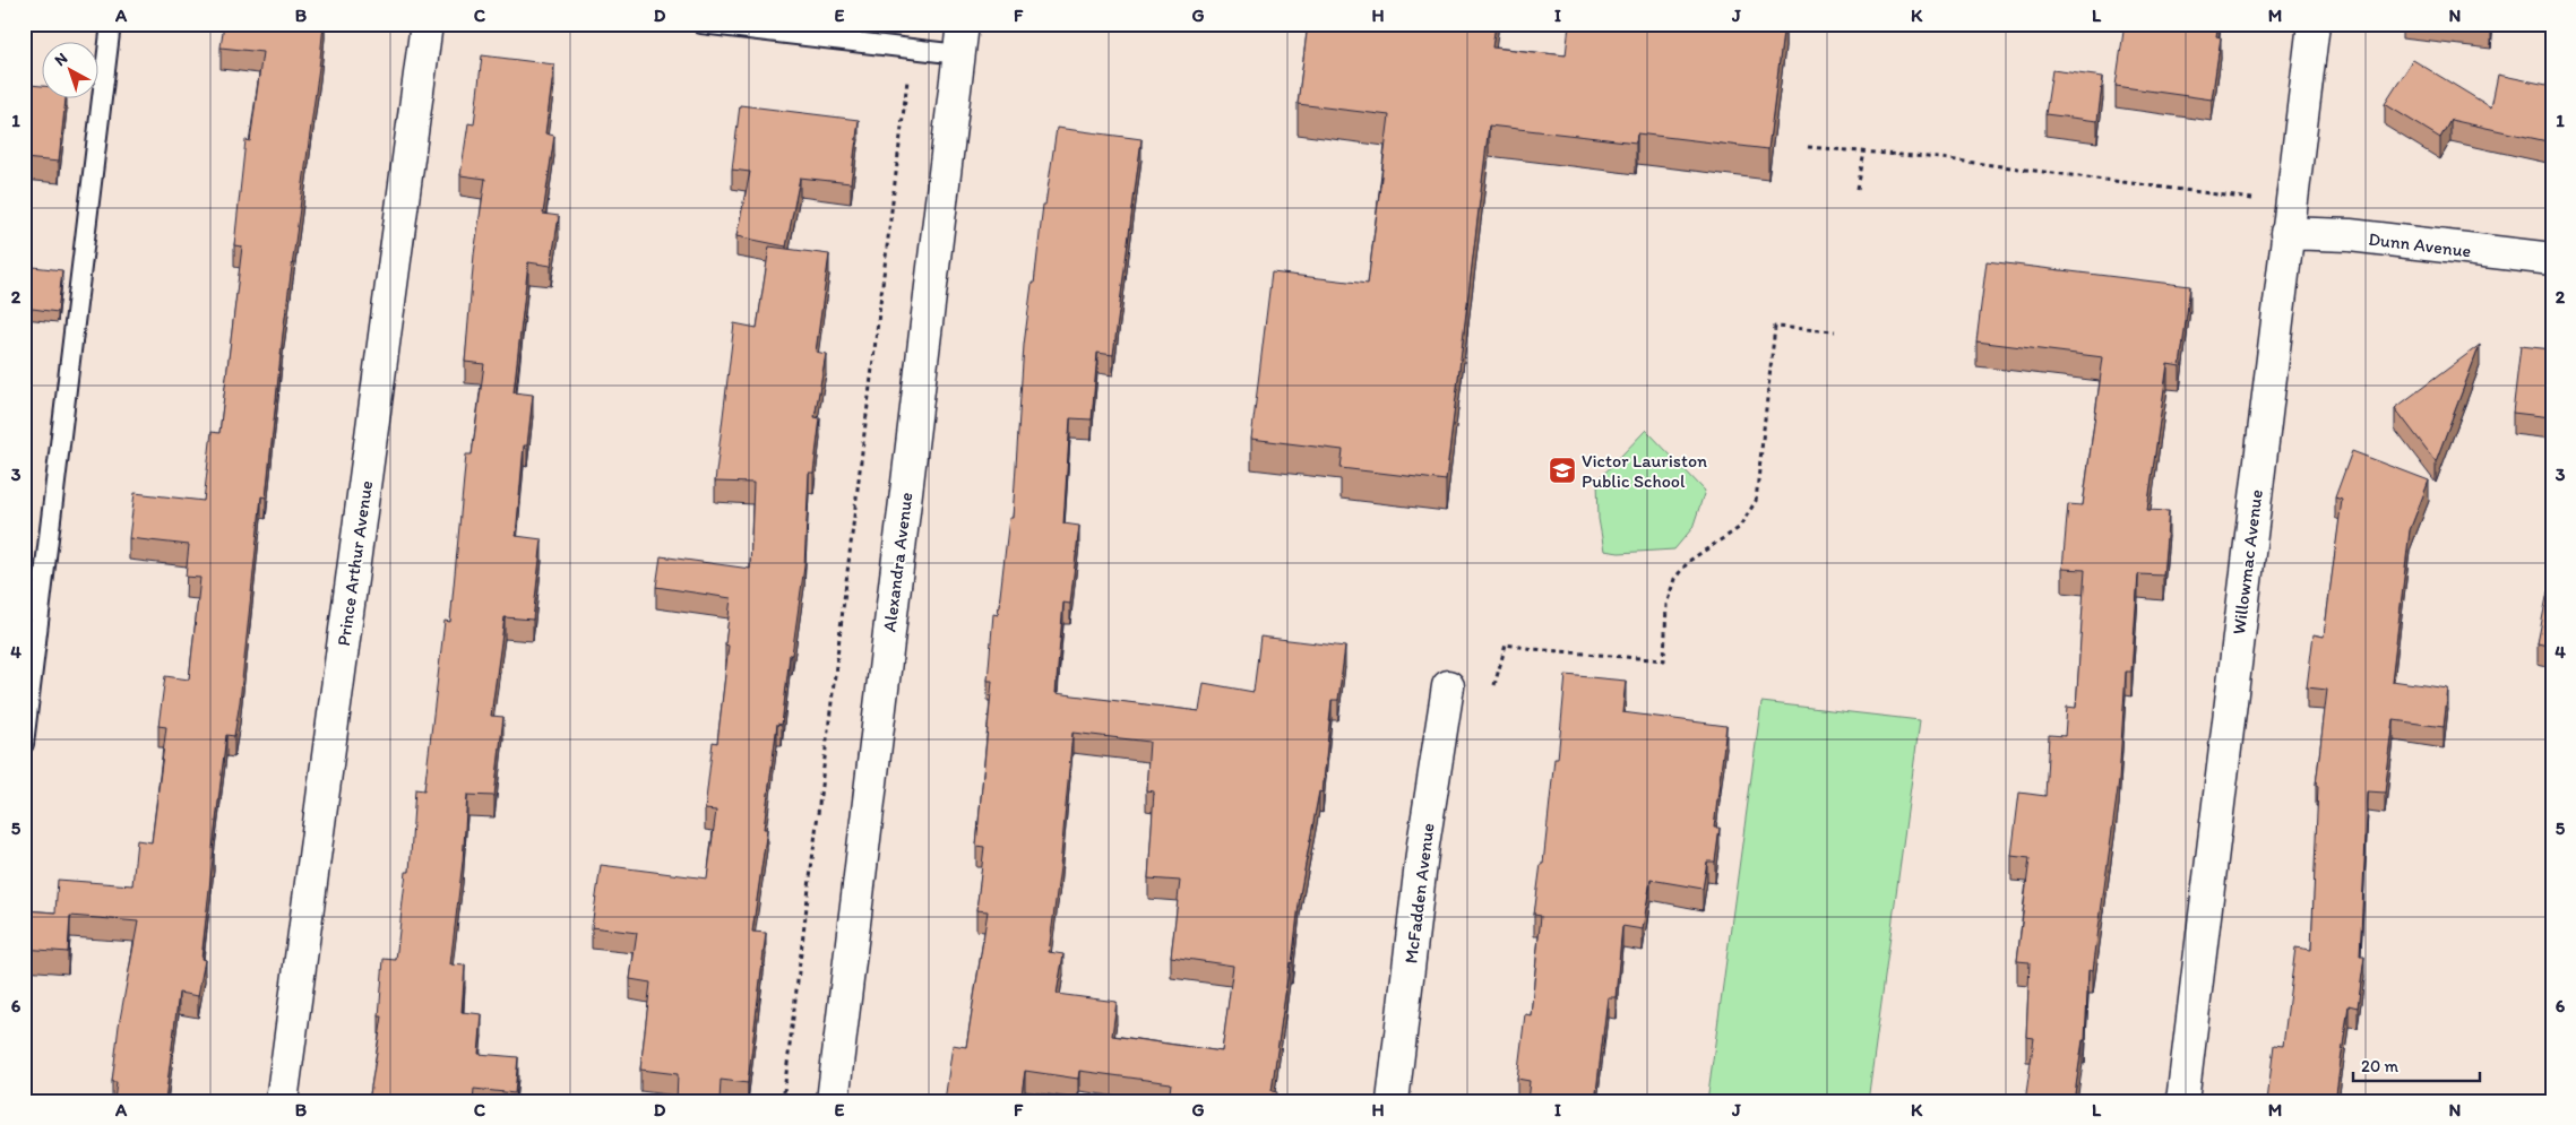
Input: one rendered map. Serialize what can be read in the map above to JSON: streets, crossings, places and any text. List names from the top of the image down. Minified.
{"streets":{"street":["Dunn Avenue","Alexandra Avenue","Willowmac Avenue","Prince Arthur Avenue","McFadden Avenue"]},"crossings":[["Dunn Avenue","Willowmac Avenue"]],"places":{"school or university":["Victor Lauriston Public School"]},"scale_bar":"20 m","north":"top left","grid":{"columns":["A","B","C","D","E","F","G","H","I","J","K","L","M","N"],"rows":["1","2","3","4","5","6"]}}
